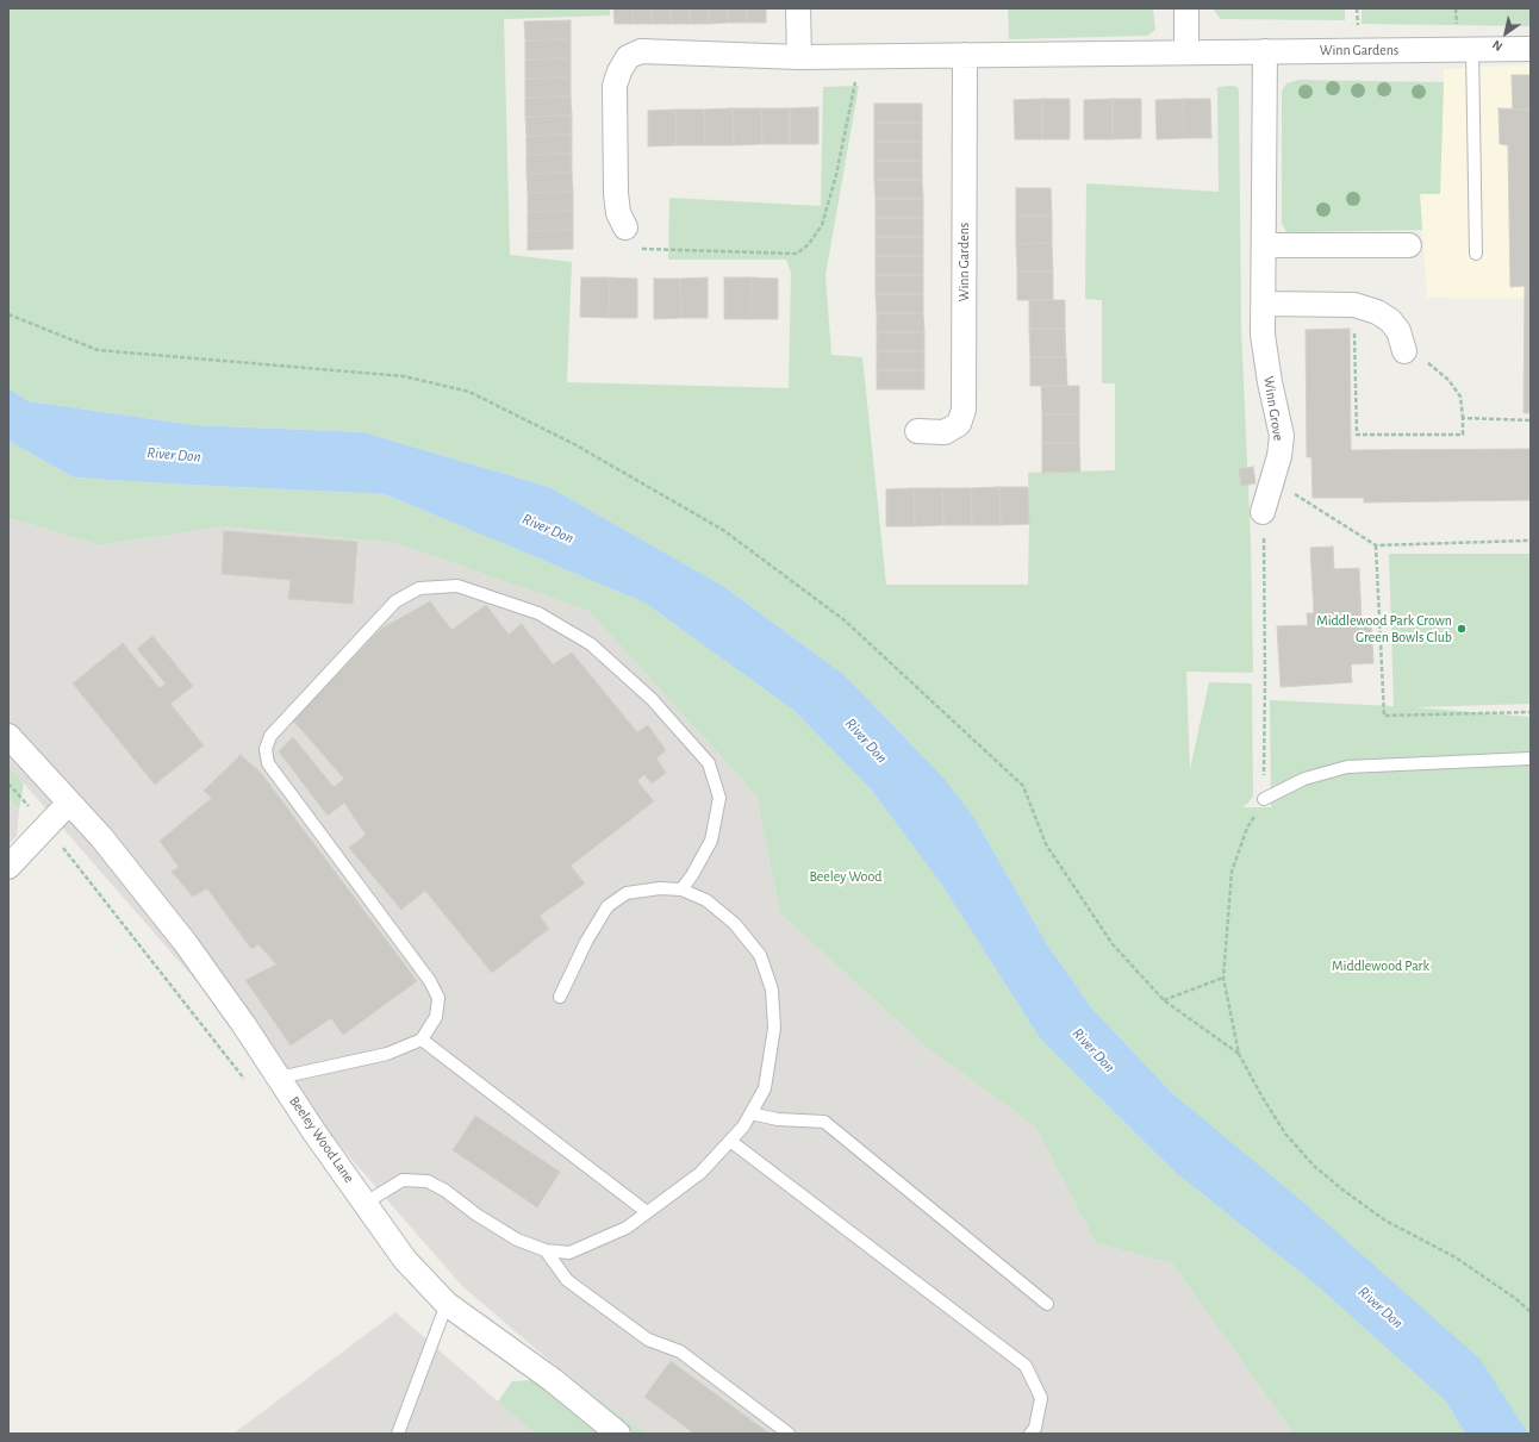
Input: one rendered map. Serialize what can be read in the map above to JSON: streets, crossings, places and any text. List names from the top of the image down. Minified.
{"streets":{"street":["Winn Gardens","Winn Grove","Beeley Wood Lane"]},"crossings":[["Winn Gardens","Winn Grove"]],"water":["River Don"],"parks":["Beeley Wood","Middlewood Park"],"places":["Middlewood Park Crown Green Bowls Club"],"north":"bottom left"}
